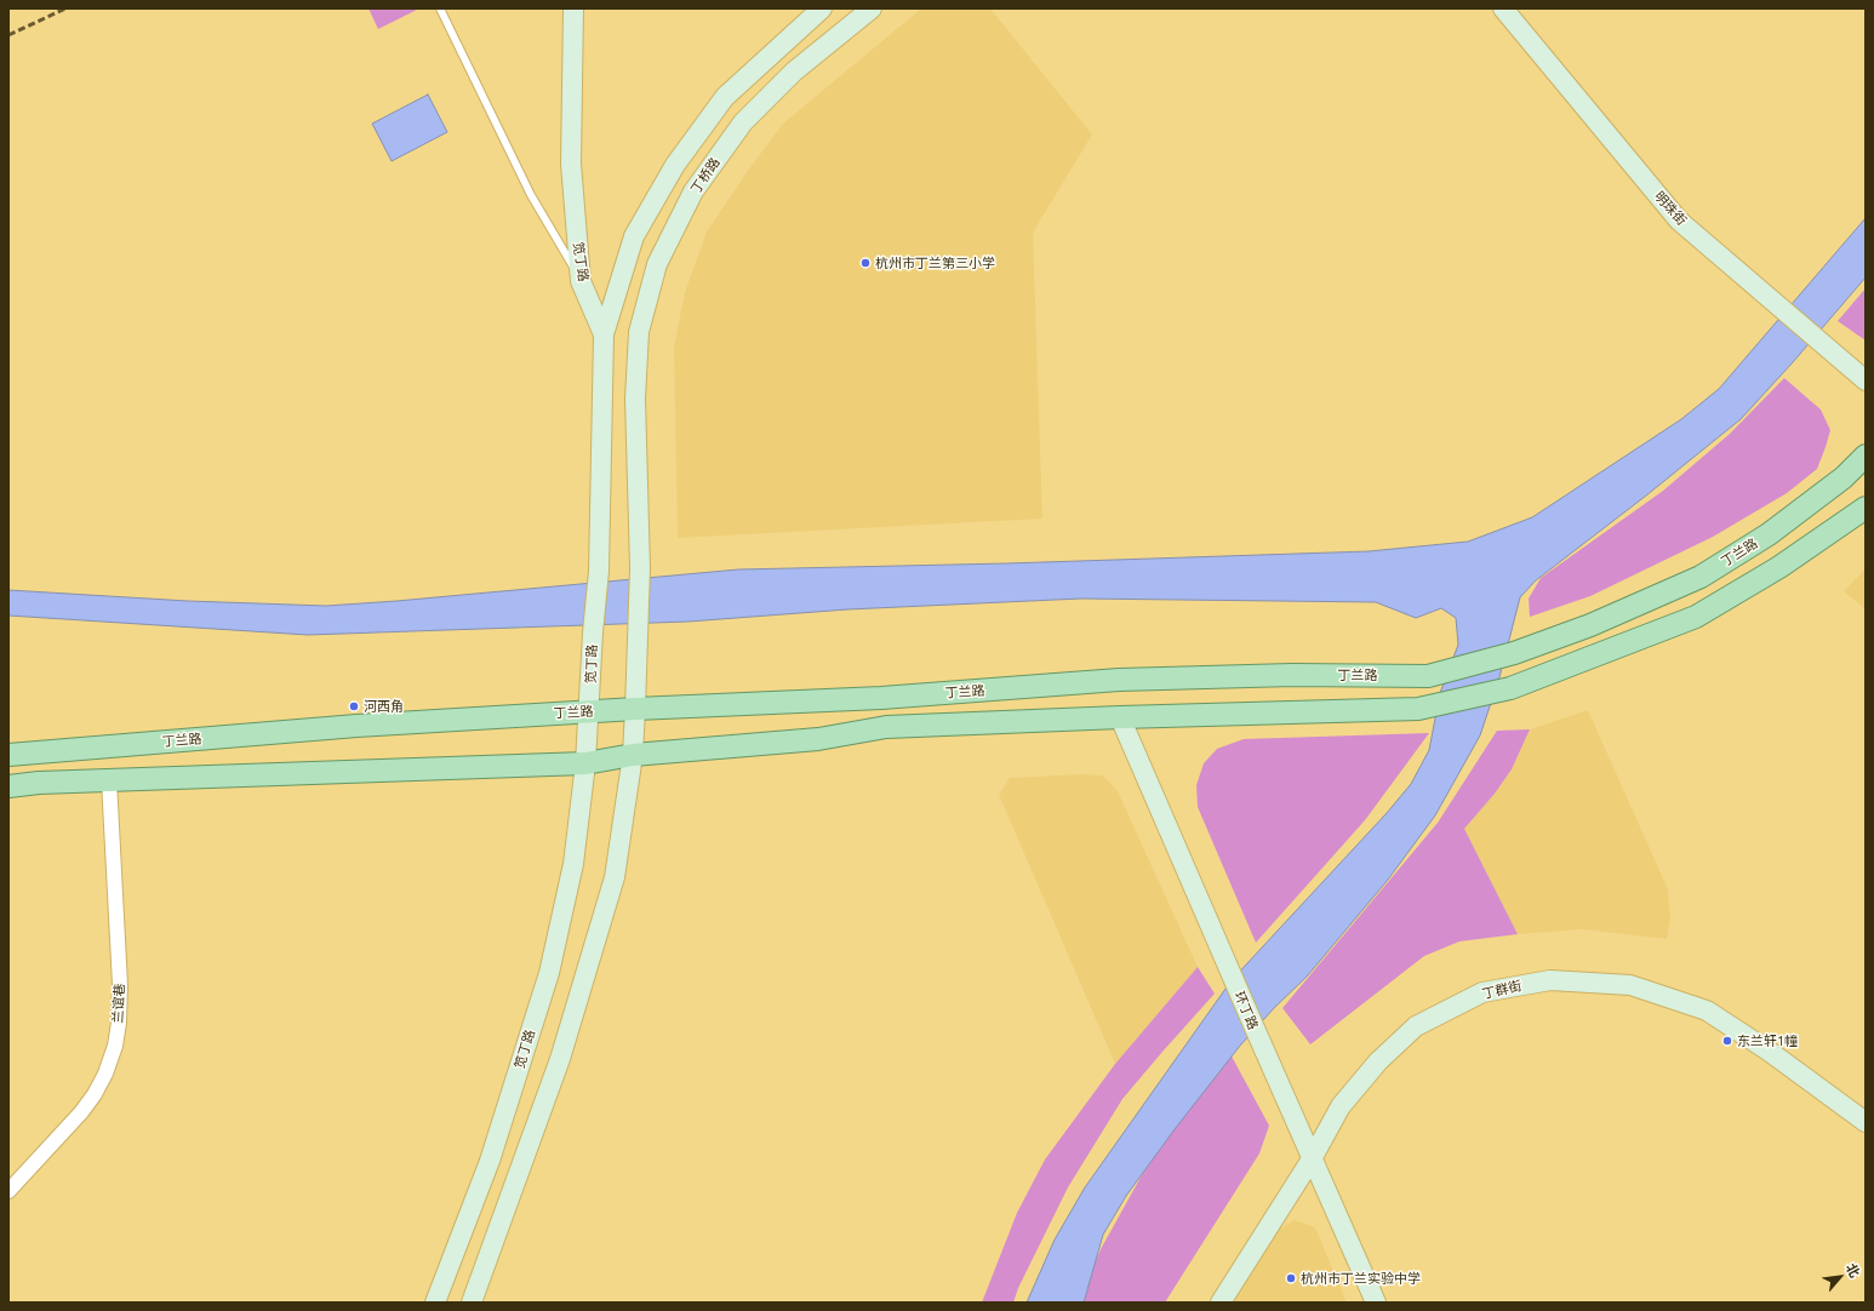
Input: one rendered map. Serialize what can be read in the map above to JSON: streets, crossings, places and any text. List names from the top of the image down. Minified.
{"streets":{"main road":["丁桥路","明珠街","笕丁路","丁兰路","丁群街","环丁路"],"street":["兰谊巷"]},"crossings":[["丁桥路","丁兰路"],["笕丁路","丁兰路"],["丁群街","环丁路"]],"places":["杭州市丁兰第三小学","河西角","东兰轩1幢","杭州市丁兰实验中学"],"north":"top right"}
